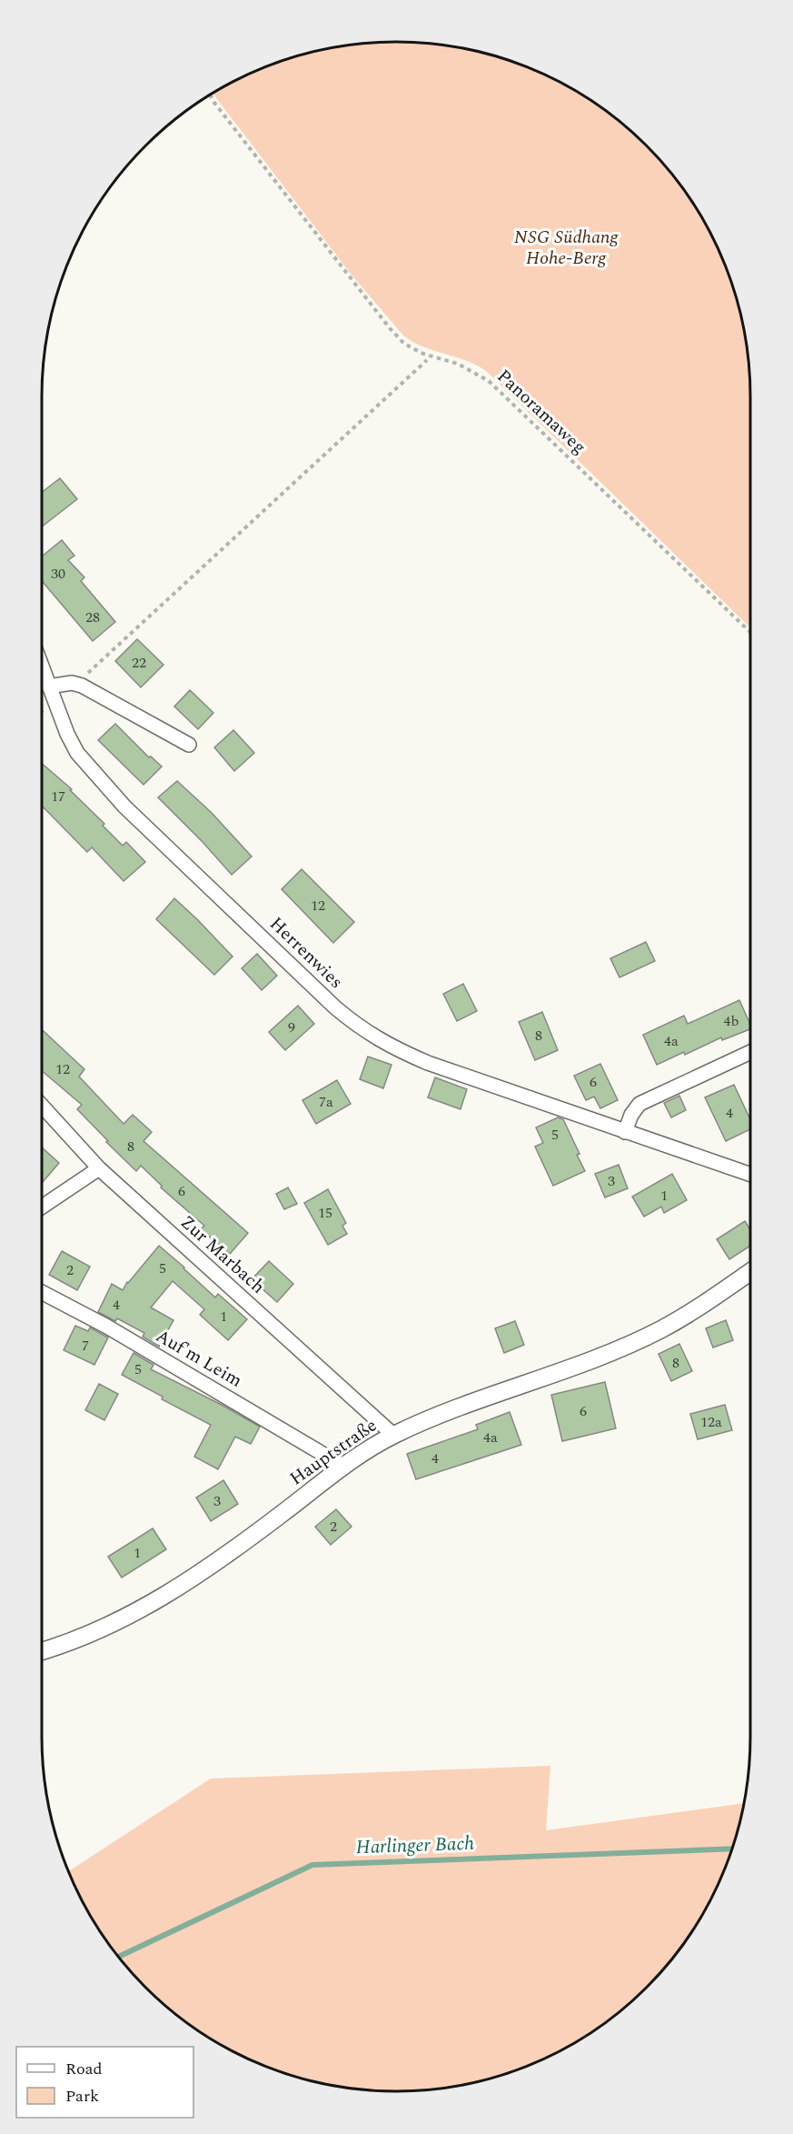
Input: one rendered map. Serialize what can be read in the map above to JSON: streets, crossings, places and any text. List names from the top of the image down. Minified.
{"streets":{"street":["Herrenwies","Zur Marbach","Auf'm Leim","Hauptstraße"],"path":["Panoramaweg"]},"crossings":[["Zur Marbach","Hauptstraße"],["Auf'm Leim","Hauptstraße"]],"water":["Harlinger Bach"],"parks":["NSG Südhang Hohe-Berg"],"house_numbers":["30","28","22","17","12","4b","9","8","4a","12","6","7a","4","5","8","3","6","1","15","5","2","4","1","7","8","5","6","12a","4a","4","3","2","1"],"legend":["Road","Park"]}
